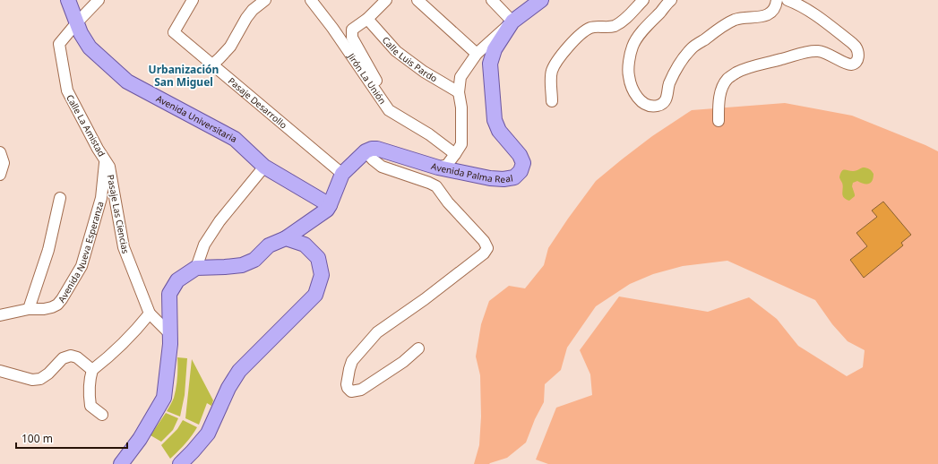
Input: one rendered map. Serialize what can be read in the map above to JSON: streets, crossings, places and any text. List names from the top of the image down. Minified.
{"streets":{"main road":["Avenida Universitaria","Avenida Palma Real"],"street":["Calle Luis Pardo","Jirón La Unión","Pasaje Desarrollo","Calle La Amistad","Pasaje Las Ciencias","Avenida Nueva Esperanza"]},"crossings":[["Avenida Universitaria","Calle La Amistad"],["Calle La Amistad","Pasaje Las Ciencias"],["Calle La Amistad","Avenida Nueva Esperanza"],["Pasaje Las Ciencias","Avenida Nueva Esperanza"]],"districts":["Urbanización San Miguel"],"scale_bar":"100 m"}
